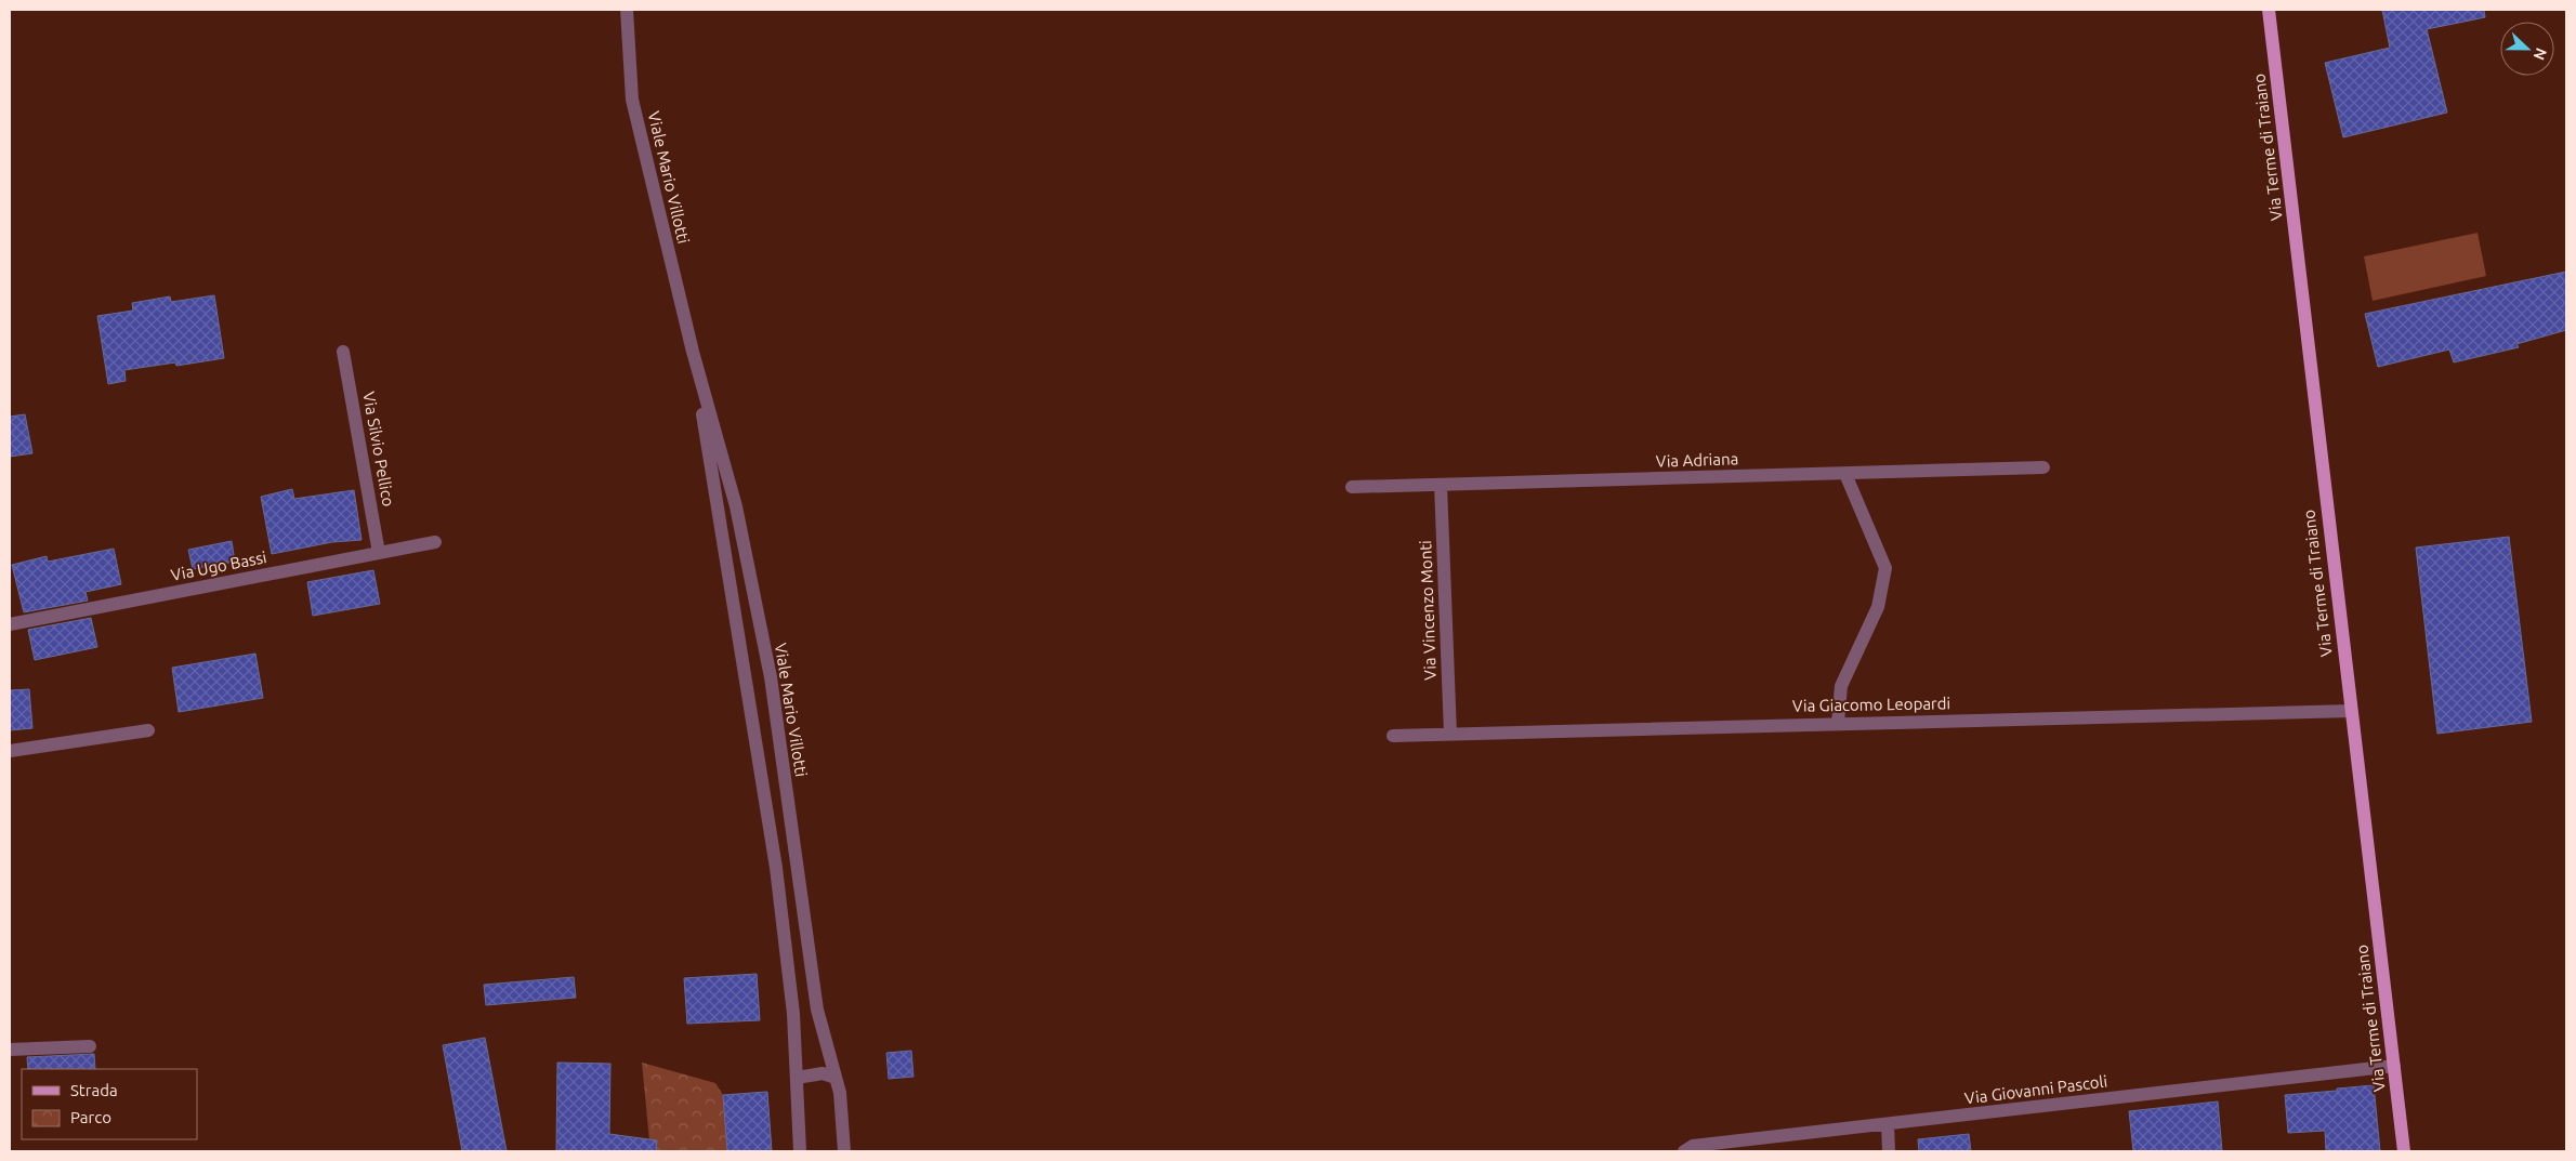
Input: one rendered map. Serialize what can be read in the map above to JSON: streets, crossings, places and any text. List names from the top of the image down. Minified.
{"streets":{"main road":["Via Terme di Traiano"],"street":["Viale Mario Villotti","Via Silvio Pellico","Via Adriana","Via Ugo Bassi","Via Vincenzo Monti","Via Giacomo Leopardi","Via Giovanni Pascoli"]},"crossings":[["Via Terme di Traiano","Via Giacomo Leopardi"],["Via Terme di Traiano","Via Giovanni Pascoli"],["Via Silvio Pellico","Via Ugo Bassi"],["Via Adriana","Via Vincenzo Monti"],["Via Vincenzo Monti","Via Giacomo Leopardi"]],"legend":["Strada","Parco"],"north":"right"}
